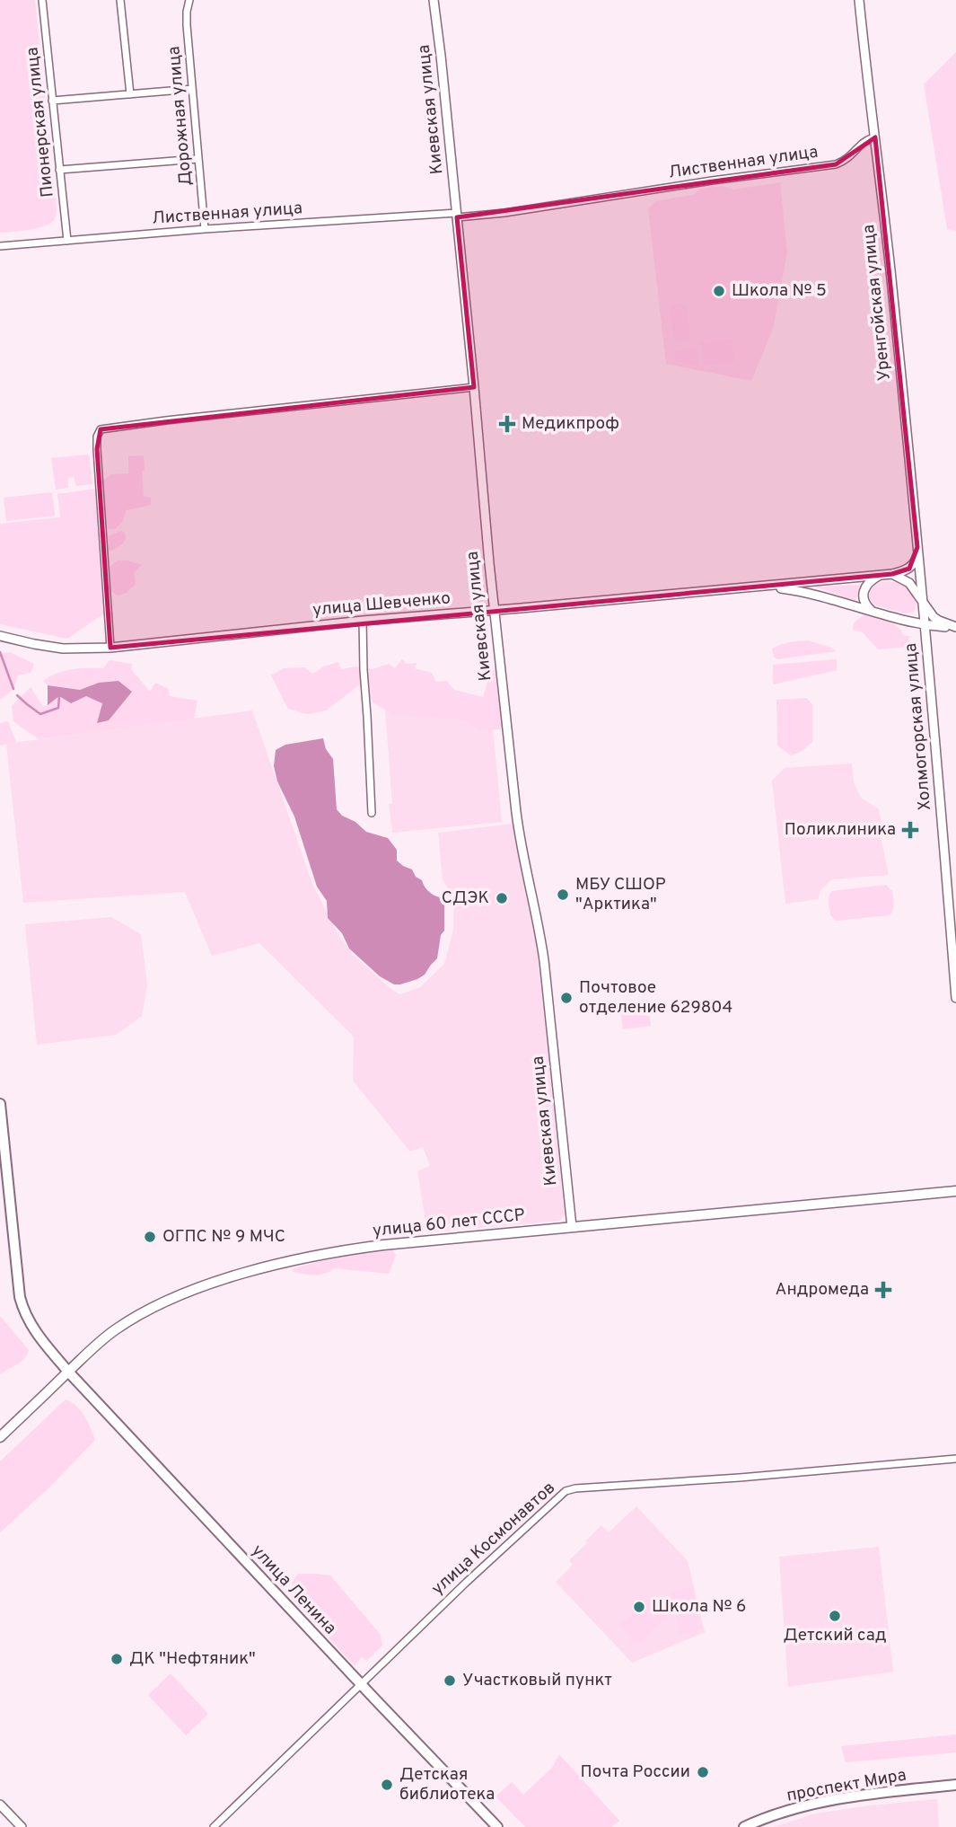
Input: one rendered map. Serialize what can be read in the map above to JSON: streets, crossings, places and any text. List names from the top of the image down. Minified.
{"streets":{"main road":["улица 60 лет СССР","улица Ленина","проспект Мира"],"street":["Киевская улица","Дорожная улица","Пионерская улица","Лиственная улица","Уренгойская улица","улица Шевченко","Холмогорская улица","улица Космонавтов"]},"crossings":[["Киевская улица","Лиственная улица"],["Киевская улица","улица Шевченко"],["Киевская улица","улица 60 лет СССР"],["Дорожная улица","Лиственная улица"],["Пионерская улица","Лиственная улица"],["Лиственная улица","Уренгойская улица"],["Уренгойская улица","Холмогорская улица"],["улица 60 лет СССР","улица Ленина"],["улица Космонавтов","улица Ленина"]],"places":{"other":["Школа № 5","МБУ СШОР \"Арктика\"","СДЭК","Почтовое отделение 629804","ОГПС № 9 МЧС","Школа № 6","Детский сад","ДК \"Нефтяник\"","Участковый пункт","Почта России","Детская библиотека"],"health":["Медикпроф","Поликлиника","Андромеда"]}}
